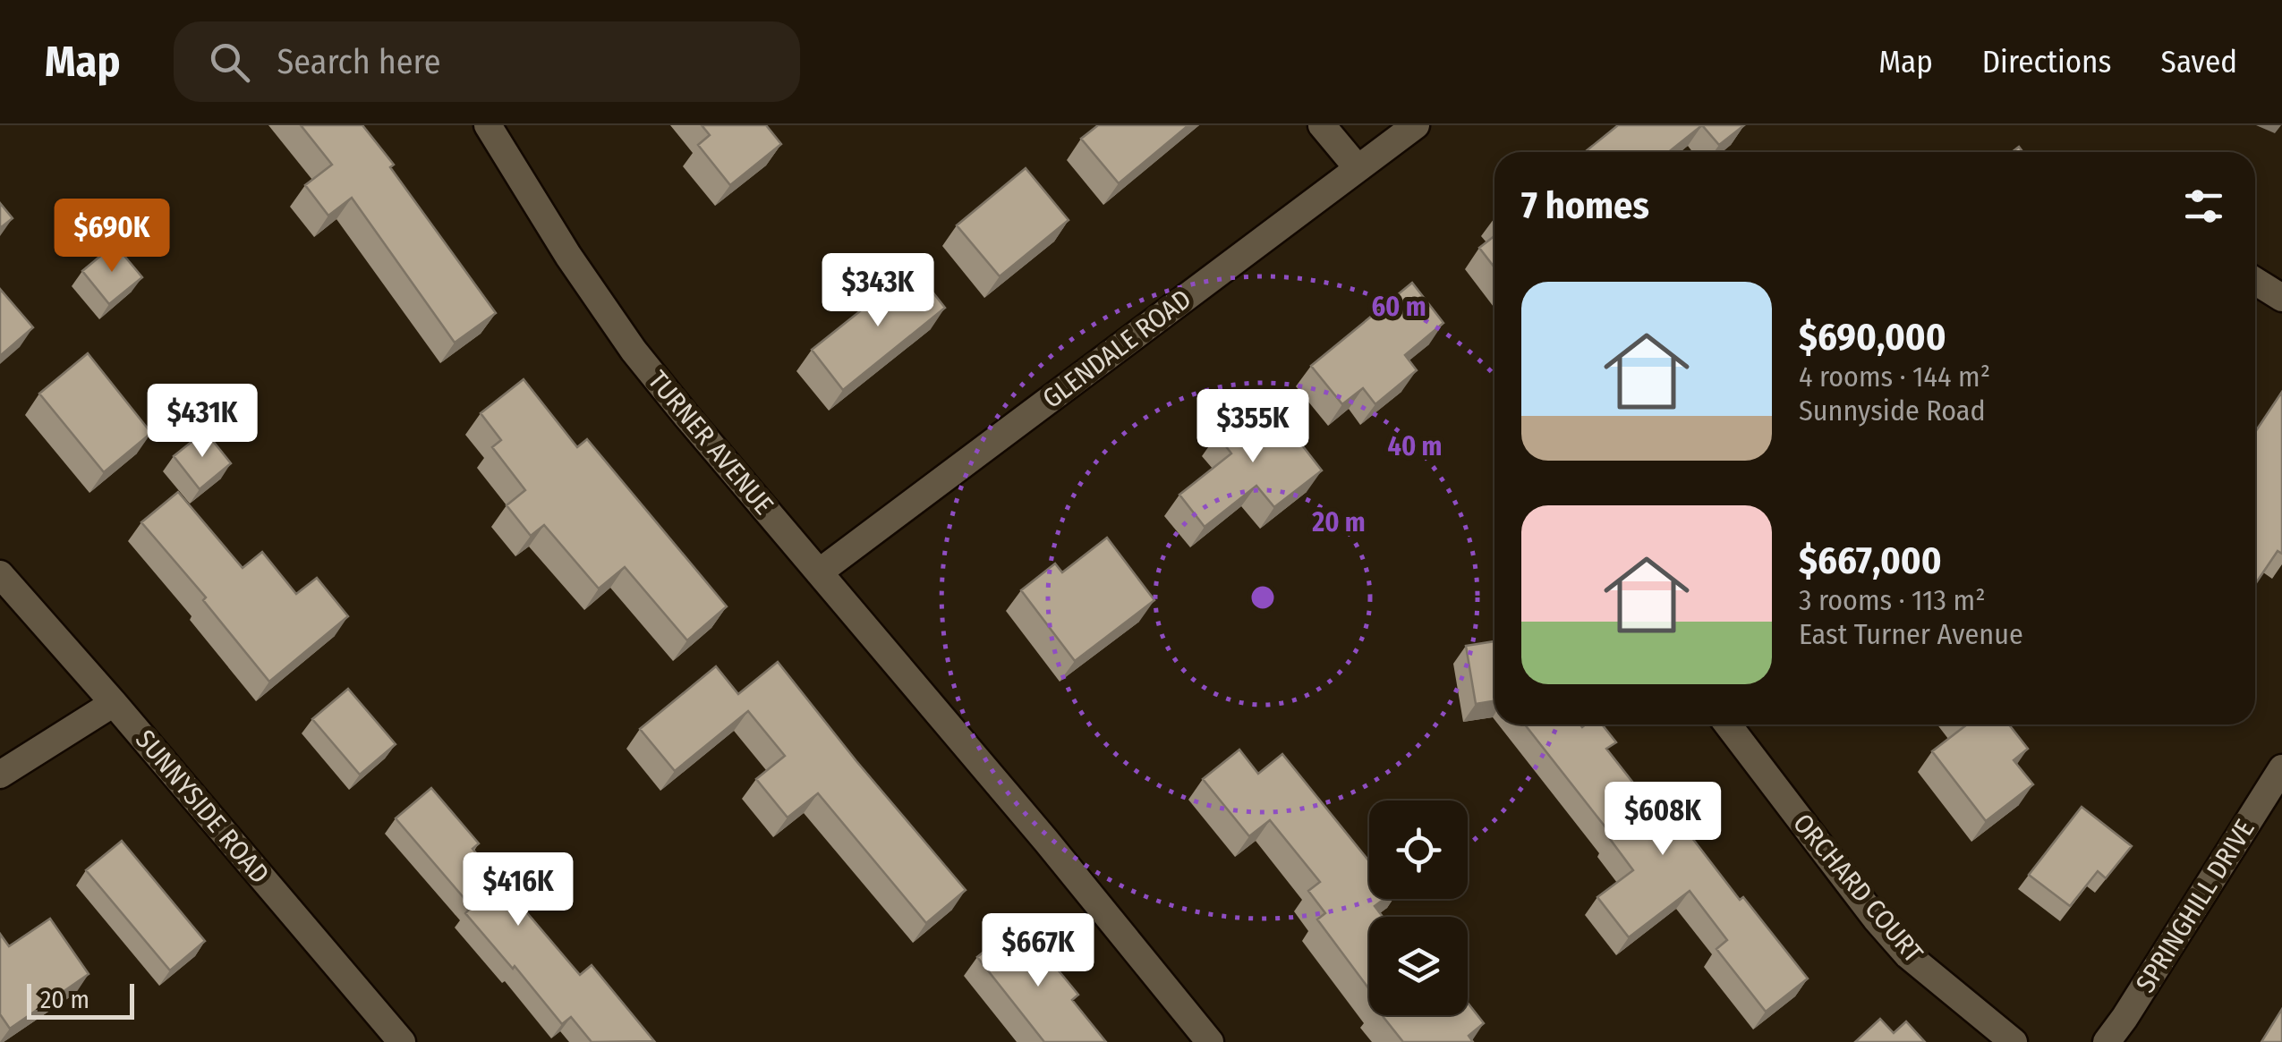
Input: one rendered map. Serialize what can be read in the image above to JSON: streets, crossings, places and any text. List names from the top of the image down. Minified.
{"streets":{"street":["GLENDALE ROAD","TURNER AVENUE","SUNNYSIDE ROAD","ORCHARD COURT","SPRINGHILL DRIVE"]},"crossings":[["GLENDALE ROAD","TURNER AVENUE"]],"scale_bar":"20 m","page":{"header":"Map","search":"Search here","nav":["Map","Directions","Saved"],"heading":"7 homes","price":["$690K","$343K","$431K","$355K","$608K","$416K","$667K"],"list":[{"name":"$690,000","note":"4 rooms · 144 m² · Sunnyside Road"},{"name":"$667,000","note":"3 rooms · 113 m² · East Turner Avenue"}],"scale":"20 m"},"rings":["60 m","40 m","20 m"]}
